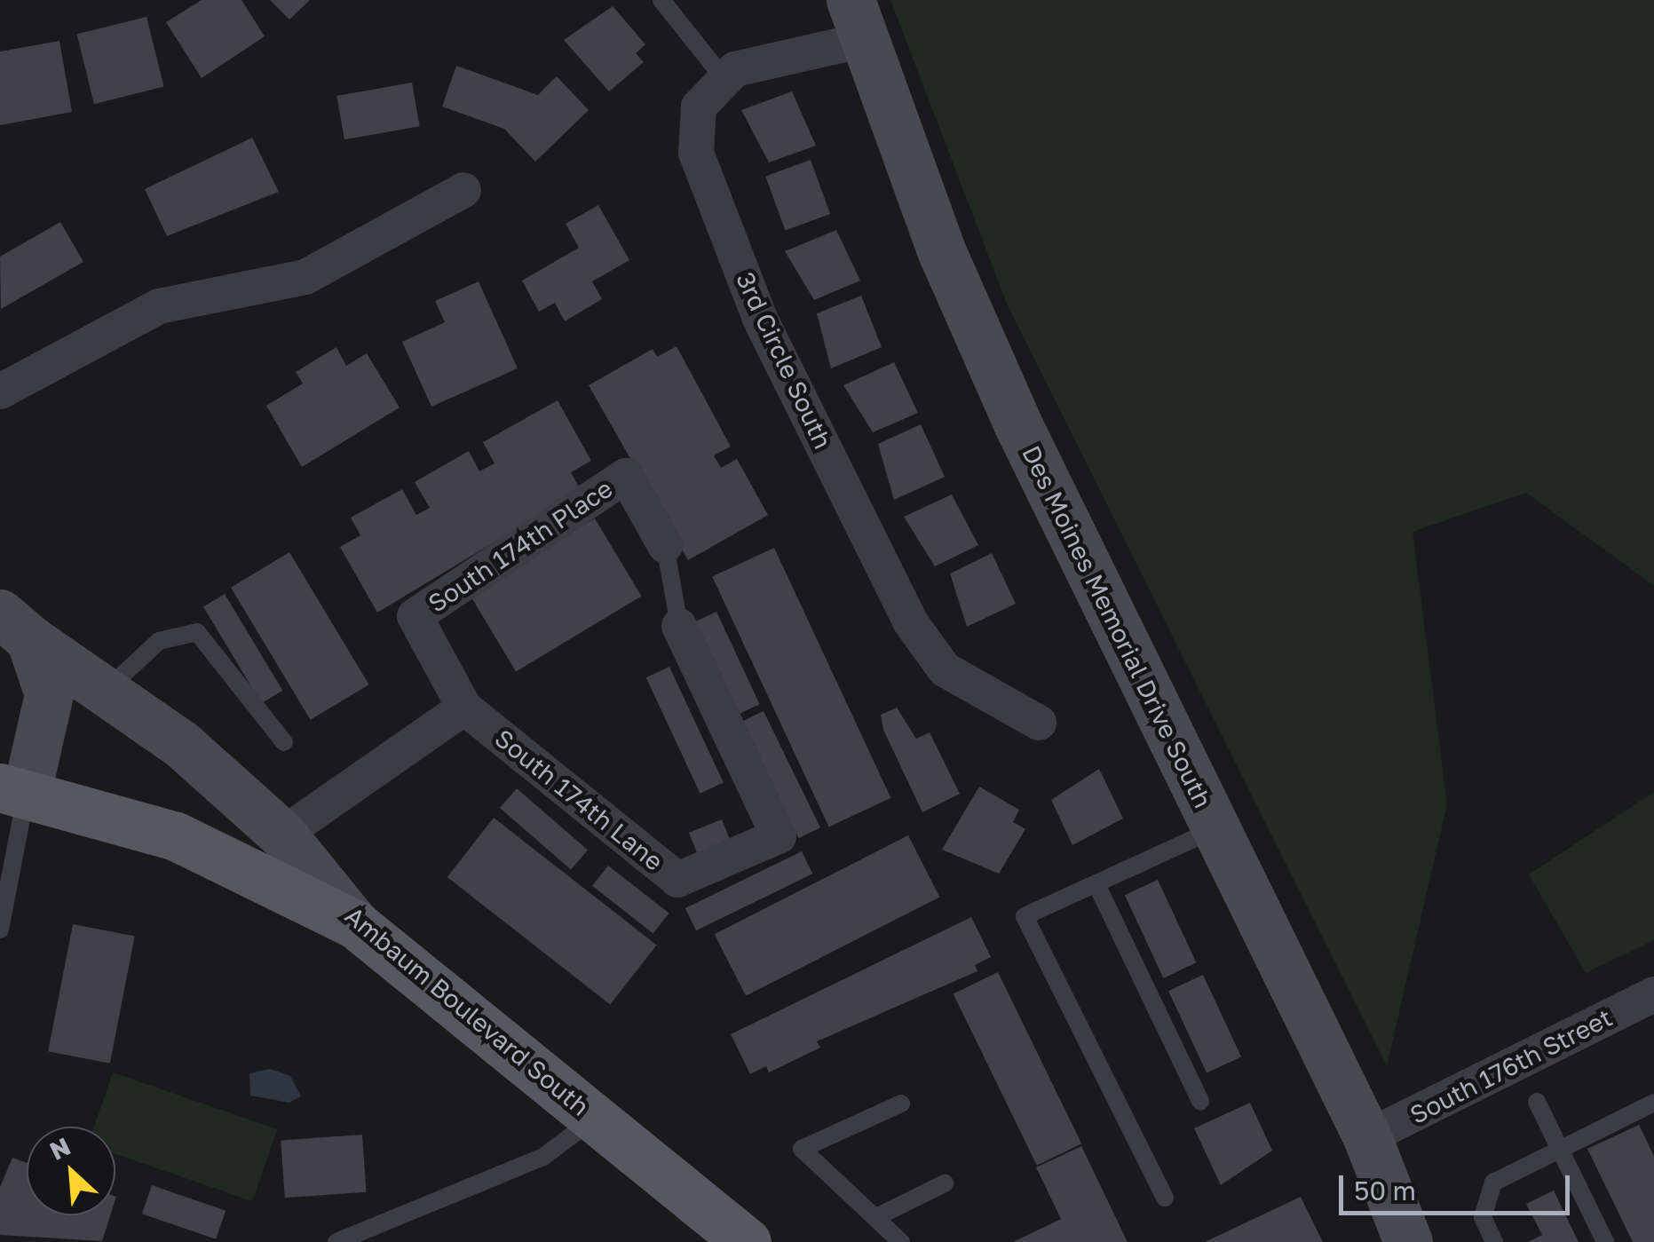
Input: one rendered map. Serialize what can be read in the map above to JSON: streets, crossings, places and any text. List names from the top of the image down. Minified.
{"streets":{"main road":["Des Moines Memorial Drive South","Ambaum Boulevard South"],"street":["3rd Circle South","South 174th Place","South 174th Lane","South 176th Street"]},"crossings":[["South 174th Place","South 174th Lane"],["Des Moines Memorial Drive South","South 176th Street"]],"scale_bar":"50 m","north":"top left"}
